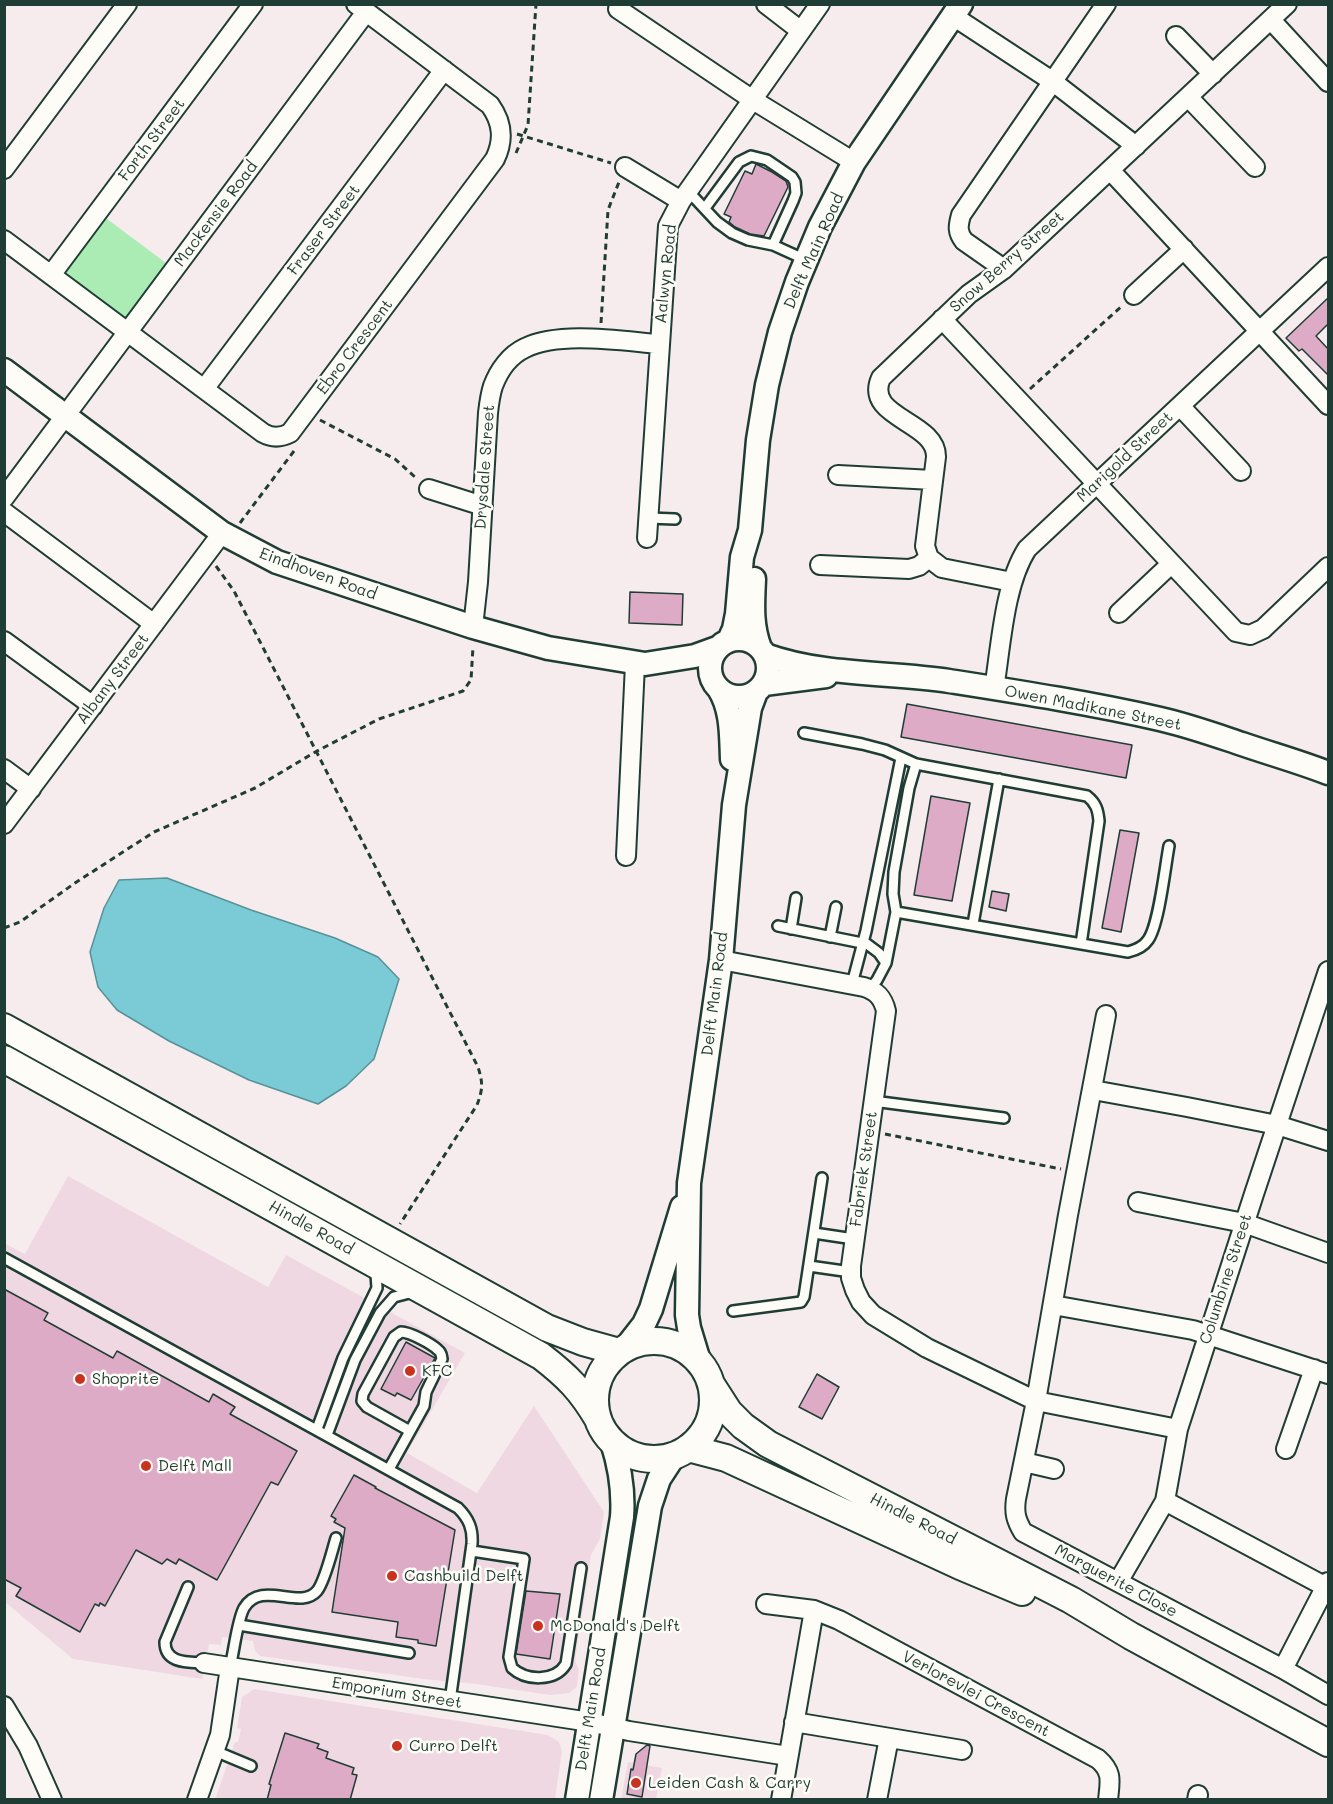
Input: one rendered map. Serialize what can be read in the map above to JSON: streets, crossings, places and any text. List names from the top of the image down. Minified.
{"streets":{"main road":["Hindle Road"],"street":["Forth Street","Mackensie Road","Fraser Street","Delft Main Road","Snow Berry Street","Aalwyn Road","Ebro Crescent","Marigold Street","Drysdale Street","Eindhoven Road","Albany Street","Owen Madikane Street","Fabriek Street","Columbine Street","Marguerite Close","Emporium Street","Verlorevlei Crescent"]},"crossings":[["Forth Street","Ebro Crescent"],["Mackensie Road","Ebro Crescent"],["Mackensie Road","Eindhoven Road"],["Fraser Street","Ebro Crescent"],["Delft Main Road","Eindhoven Road"],["Delft Main Road","Owen Madikane Street"],["Delft Main Road","Hindle Road"],["Delft Main Road","Emporium Street"],["Aalwyn Road","Drysdale Street"],["Marigold Street","Owen Madikane Street"],["Drysdale Street","Eindhoven Road"],["Eindhoven Road","Albany Street"],["Eindhoven Road","Owen Madikane Street"],["Fabriek Street","Columbine Street"],["Fabriek Street","Marguerite Close"],["Columbine Street","Marguerite Close"]],"places":["KFC","Shoprite","Delft Mall","Cashbuild Delft","McDonald's Delft","Curro Delft","Leiden Cash & Carry"]}
